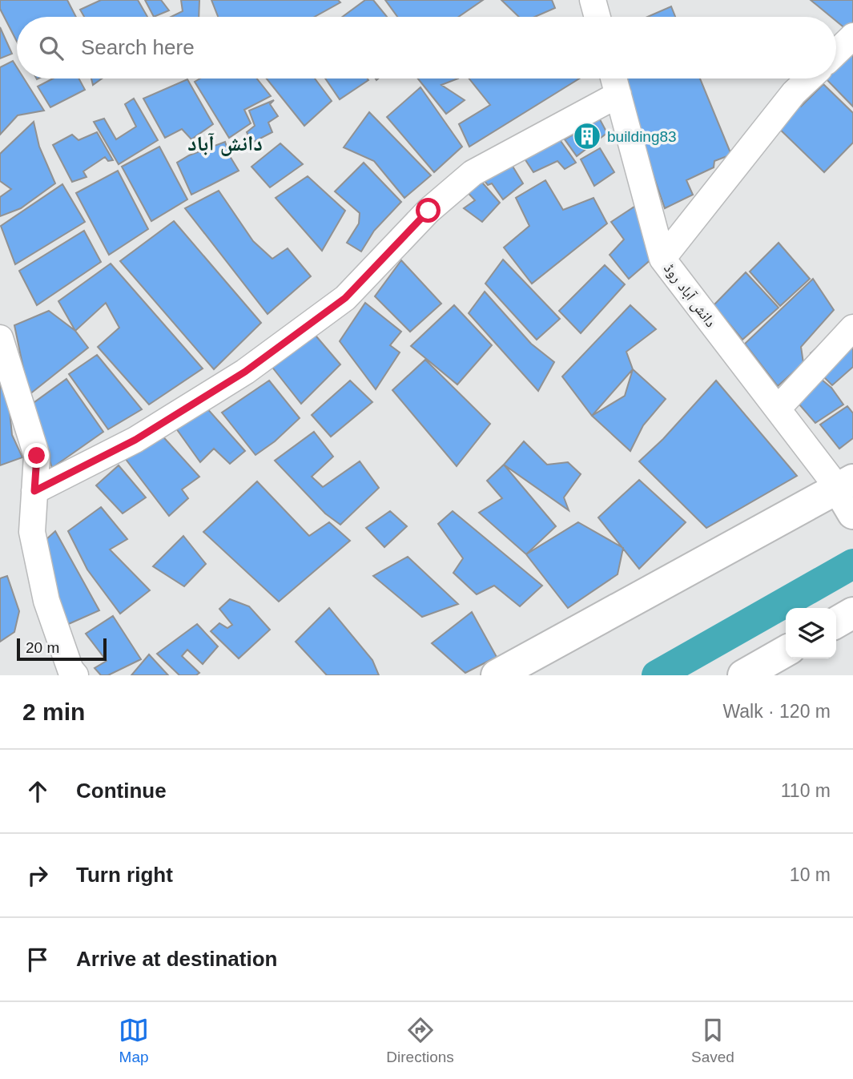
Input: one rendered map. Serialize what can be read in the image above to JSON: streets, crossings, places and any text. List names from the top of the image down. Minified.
{"streets":{"street":["دانش آباد روڈ"]},"districts":["دانش آباد"],"places":{"building":["building83"]},"scale_bar":"20 m","page":{"search":"Search here","scale":"20 m","heading":["2 min","Walk · 120 m"],"list":[["Continue","110 m"],["Turn right","10 m"],"Arrive at destination"],"nav":["Map","Directions","Saved"]}}
